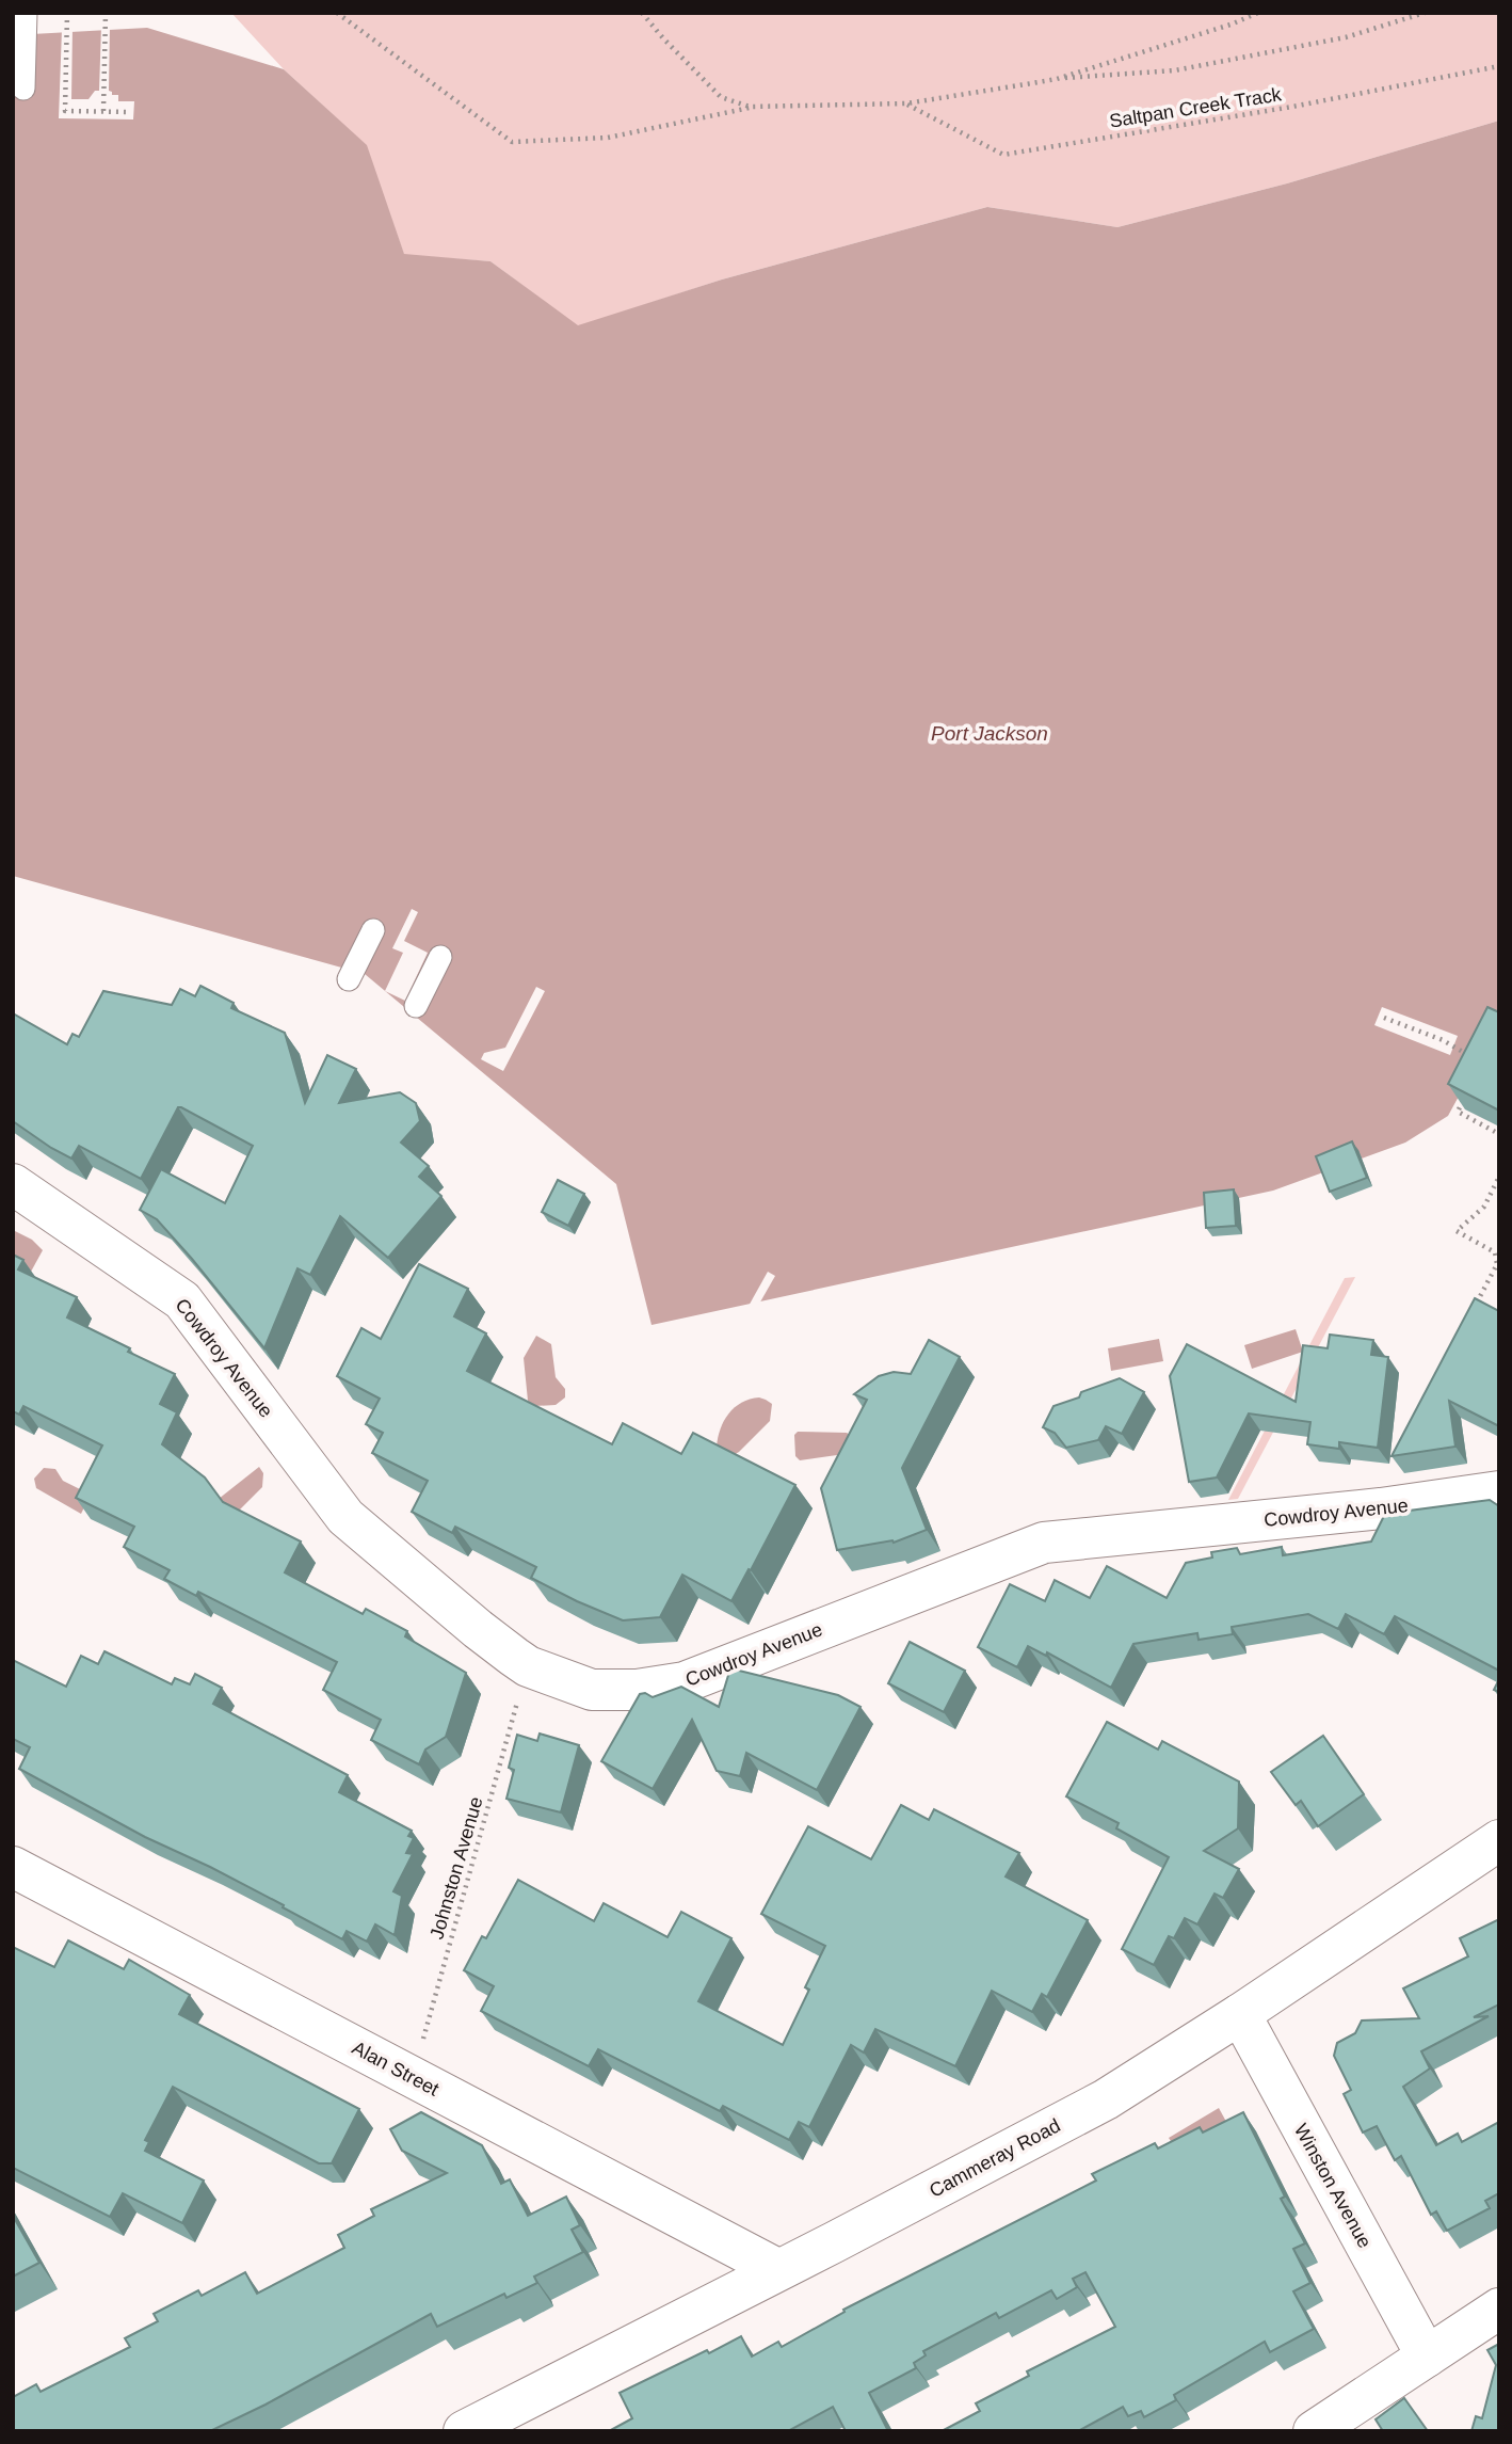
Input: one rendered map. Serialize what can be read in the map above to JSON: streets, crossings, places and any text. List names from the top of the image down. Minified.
{"streets":{"street":["Cowdroy Avenue","Alan Street","Cammeray Road","Winston Avenue"],"path":["Saltpan Creek Track","Johnston Avenue"]},"crossings":[["Cowdroy Avenue","Johnston Avenue"],["Johnston Avenue","Alan Street"],["Alan Street","Cammeray Road"],["Cammeray Road","Winston Avenue"]],"water":["Port Jackson"]}
